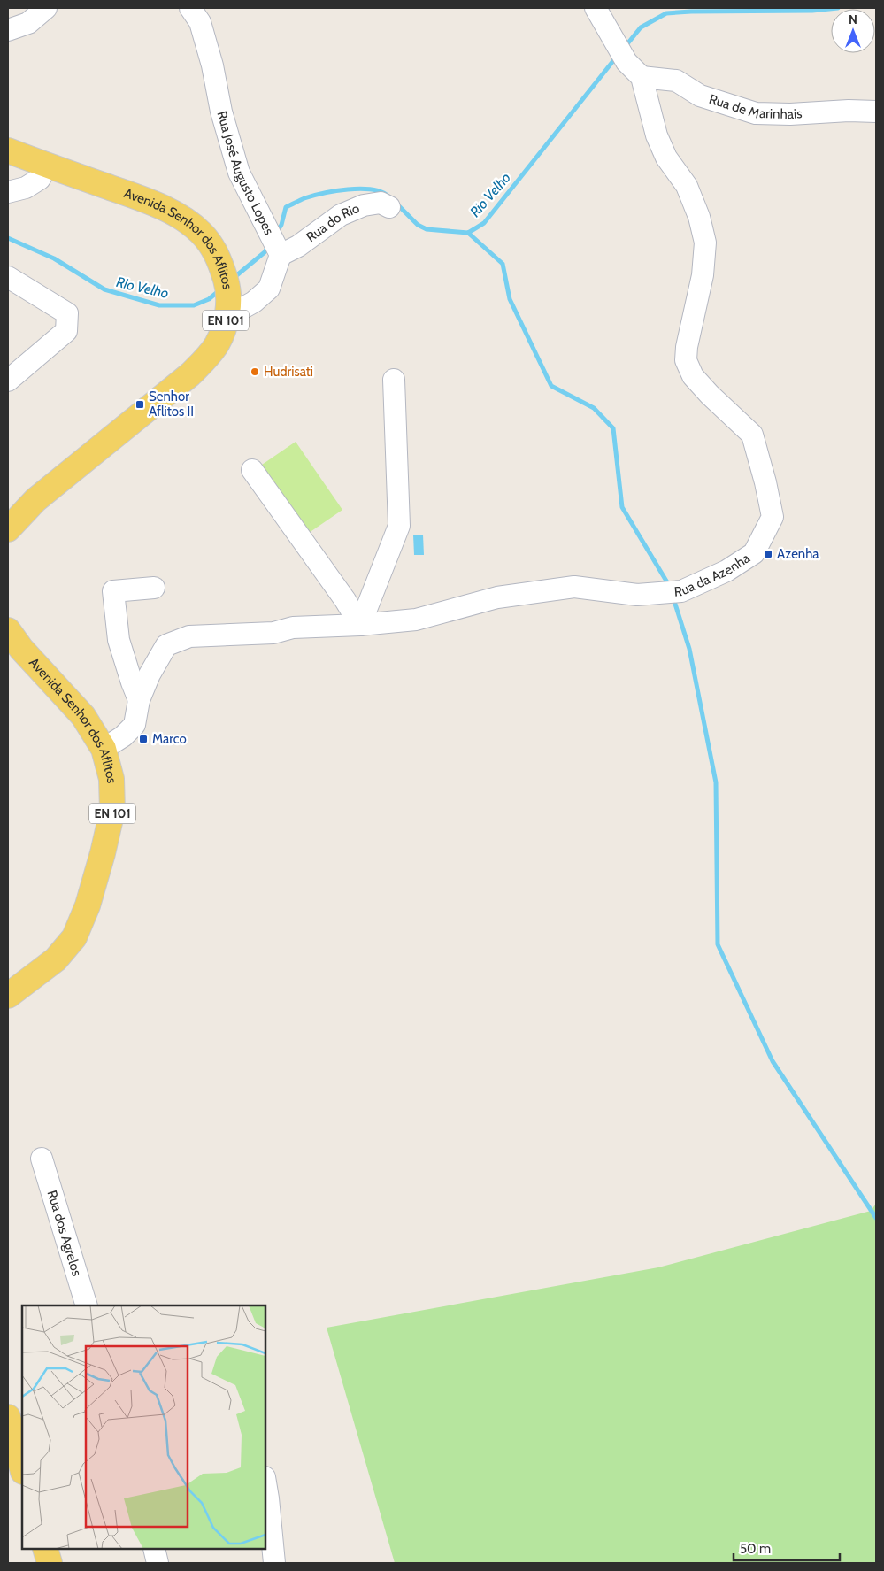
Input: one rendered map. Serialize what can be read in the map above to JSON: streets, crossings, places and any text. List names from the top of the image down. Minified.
{"streets":{"main road":["Avenida Senhor dos Aflitos","EN 101"],"street":["Rua de Marinhais","Rua José Augusto Lopes","Rua do Rio","Rua da Azenha","Rua dos Agrelos"]},"crossings":[["Rua de Marinhais","Rua da Azenha"],["Rua José Augusto Lopes","Rua do Rio"],["Avenida Senhor dos Aflitos","Rua da Azenha"]],"water":["Rio Velho"],"places":{"other":["Hudrisati"],"transit":["Senhor Aflitos II","Azenha","Marco"]},"scale_bar":"50 m","north":"top"}
